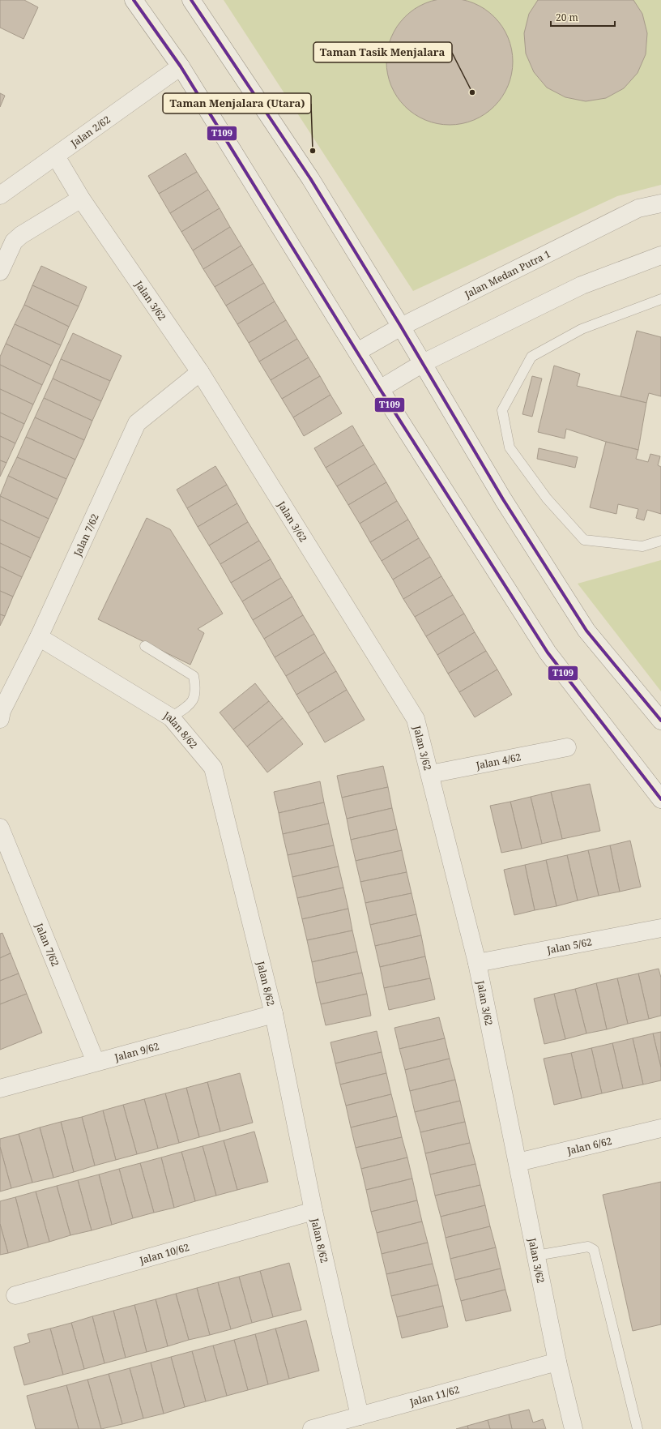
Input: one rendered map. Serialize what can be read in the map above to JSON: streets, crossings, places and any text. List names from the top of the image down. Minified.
{"streets":{"street":["Jalan 2/62","Jalan Medan Putra 1","Jalan 3/62","Jalan 7/62","Jalan 8/62","Jalan 4/62","Jalan 5/62","Jalan 9/62","Jalan 6/62","Jalan 10/62","Jalan 11/62"]},"crossings":[["Jalan 2/62","Jalan 3/62"],["Jalan 3/62","Jalan 7/62"],["Jalan 3/62","Jalan 4/62"],["Jalan 3/62","Jalan 5/62"],["Jalan 3/62","Jalan 6/62"],["Jalan 3/62","Jalan 11/62"],["Jalan 7/62","Jalan 8/62"],["Jalan 7/62","Jalan 9/62"],["Jalan 8/62","Jalan 9/62"],["Jalan 8/62","Jalan 10/62"],["Jalan 8/62","Jalan 11/62"]],"places":["Taman Tasik Menjalara","Taman Menjalara (Utara)"],"lines":["transit line T109"],"scale_bar":"20 m"}
